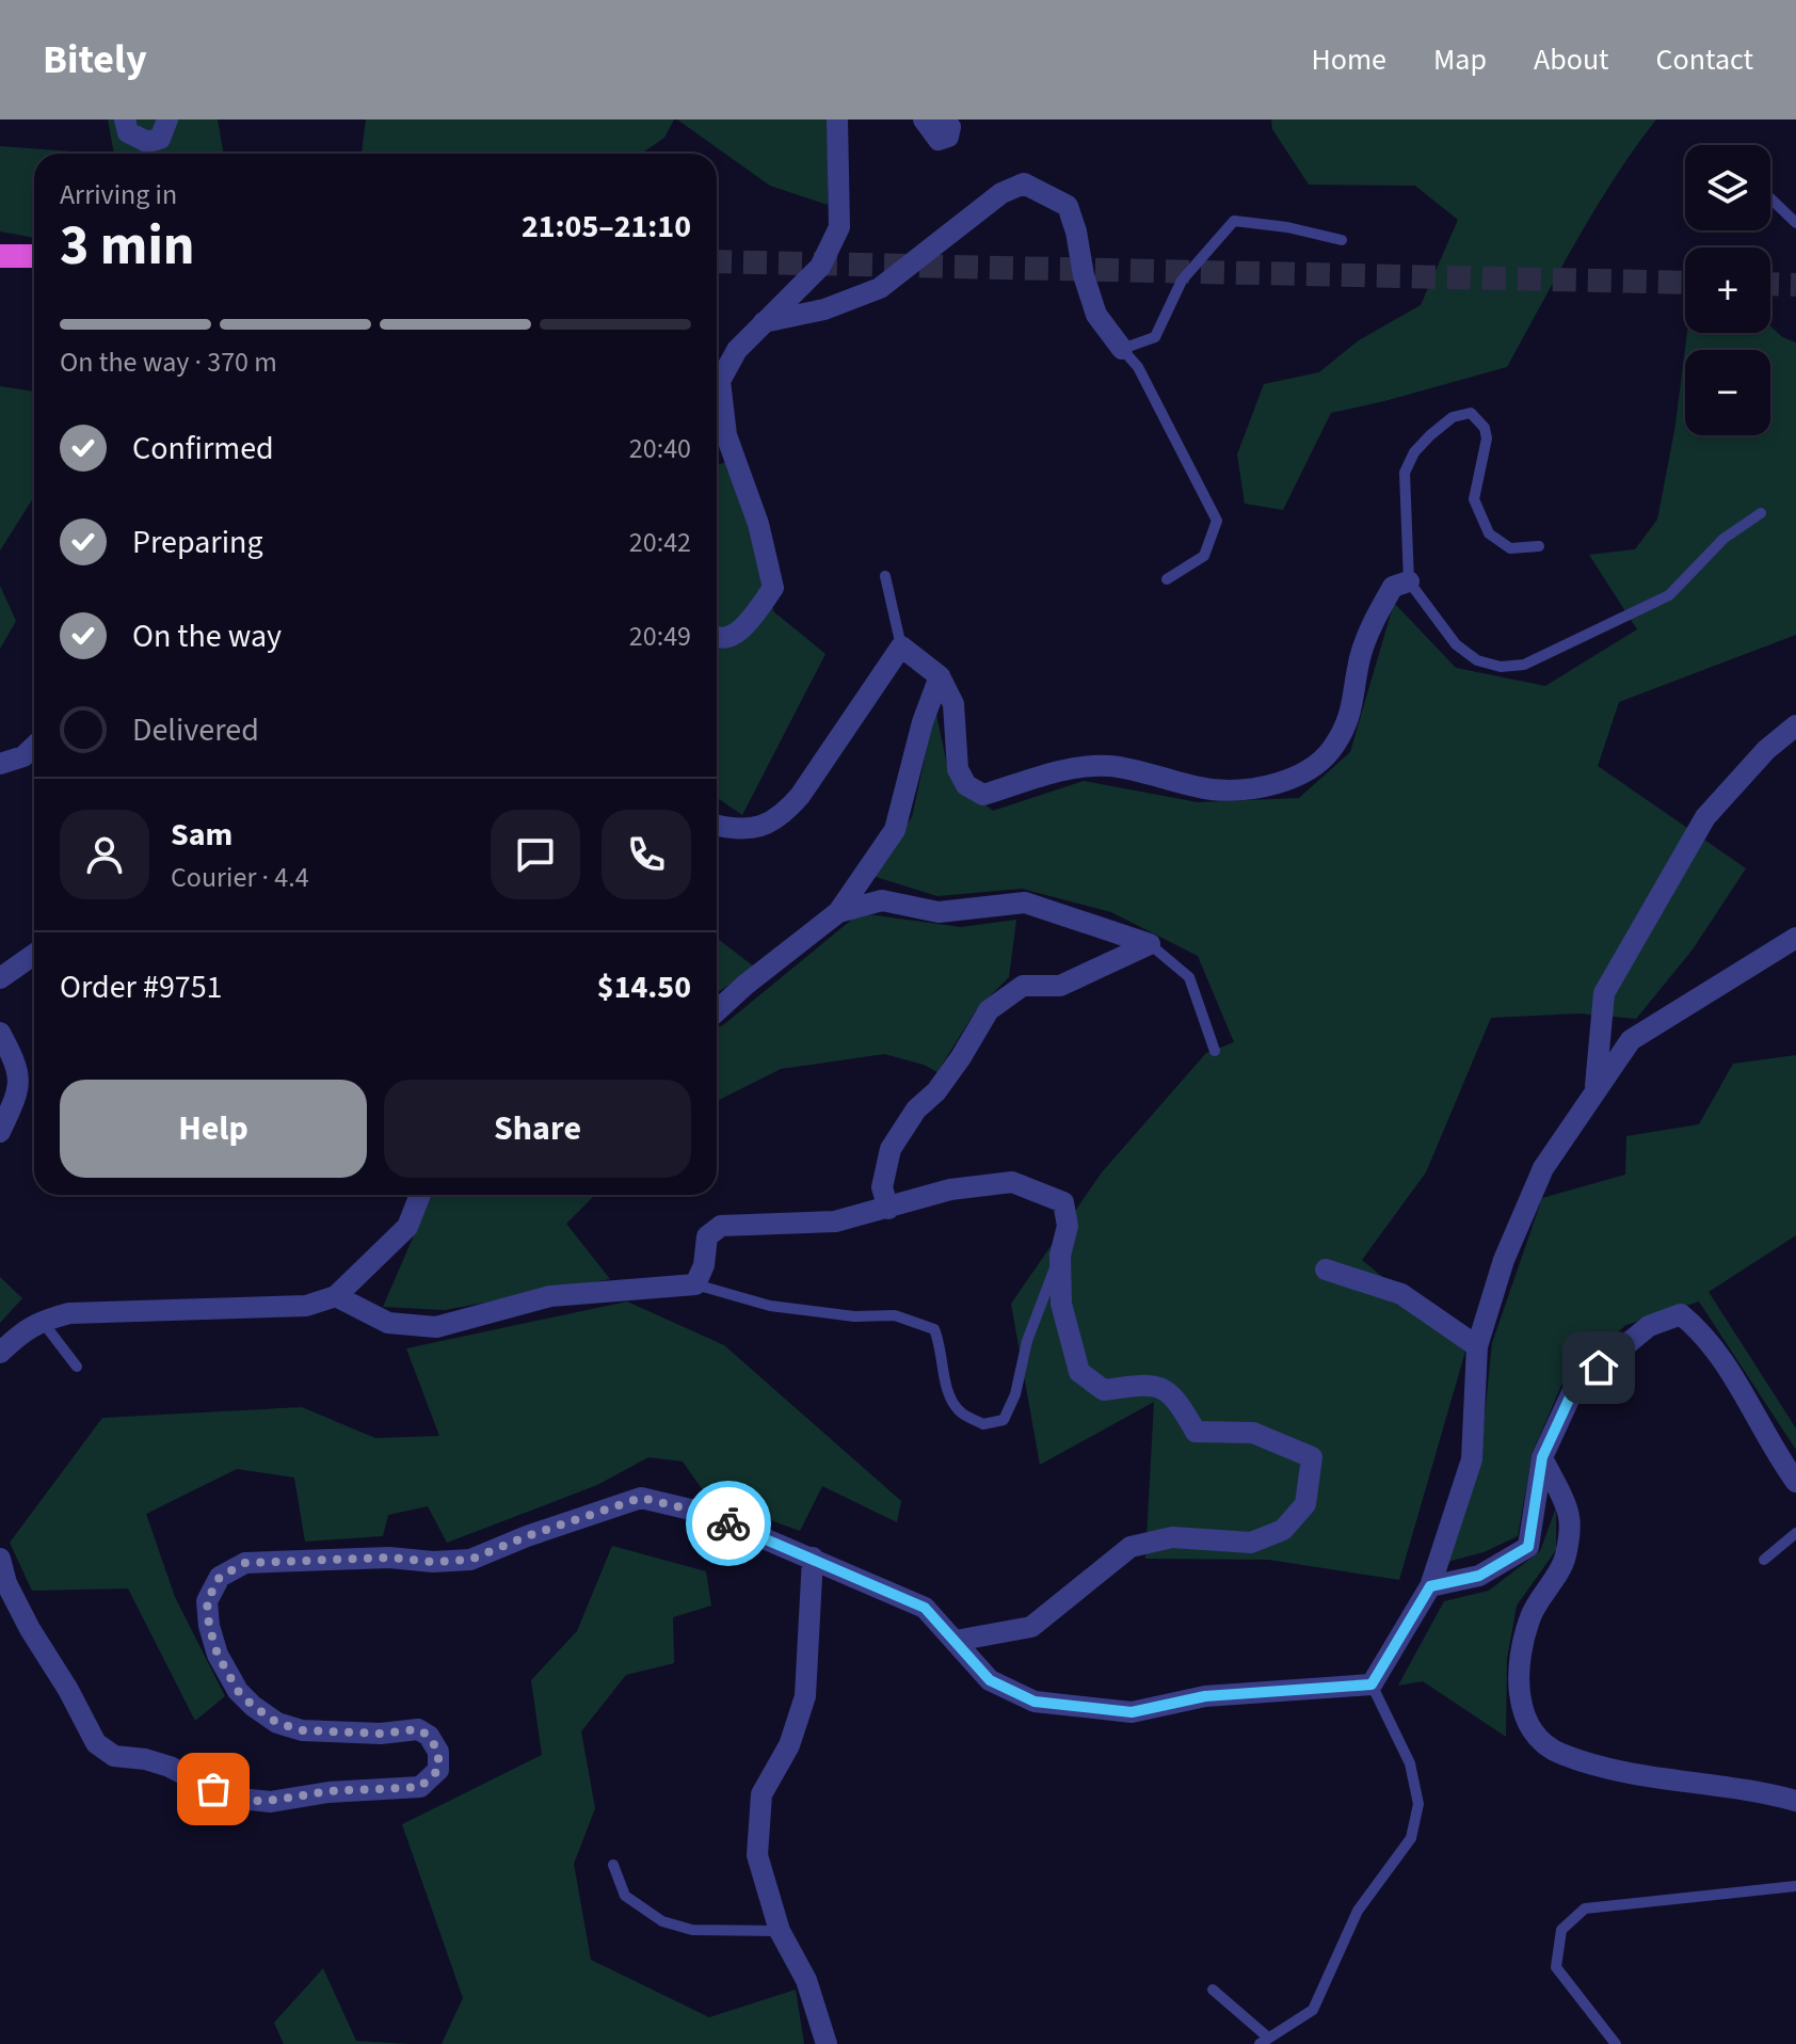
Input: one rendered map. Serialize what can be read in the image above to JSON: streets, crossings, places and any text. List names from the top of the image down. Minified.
{"page":{"header":"Bitely","nav":["Home","Map","About","Contact"],"map_buttons":["+","−"],"heading":["3 min","Arriving in","21:05–21:10"],"panel":["Sam","Courier · 4.4","Order #9751","$14.50"],"bar":"On the way · 370 m","list":[["Confirmed","20:40"],["Preparing","20:42"],["On the way","20:49"],"Delivered"],"buttons":["Help","Share"]}}
